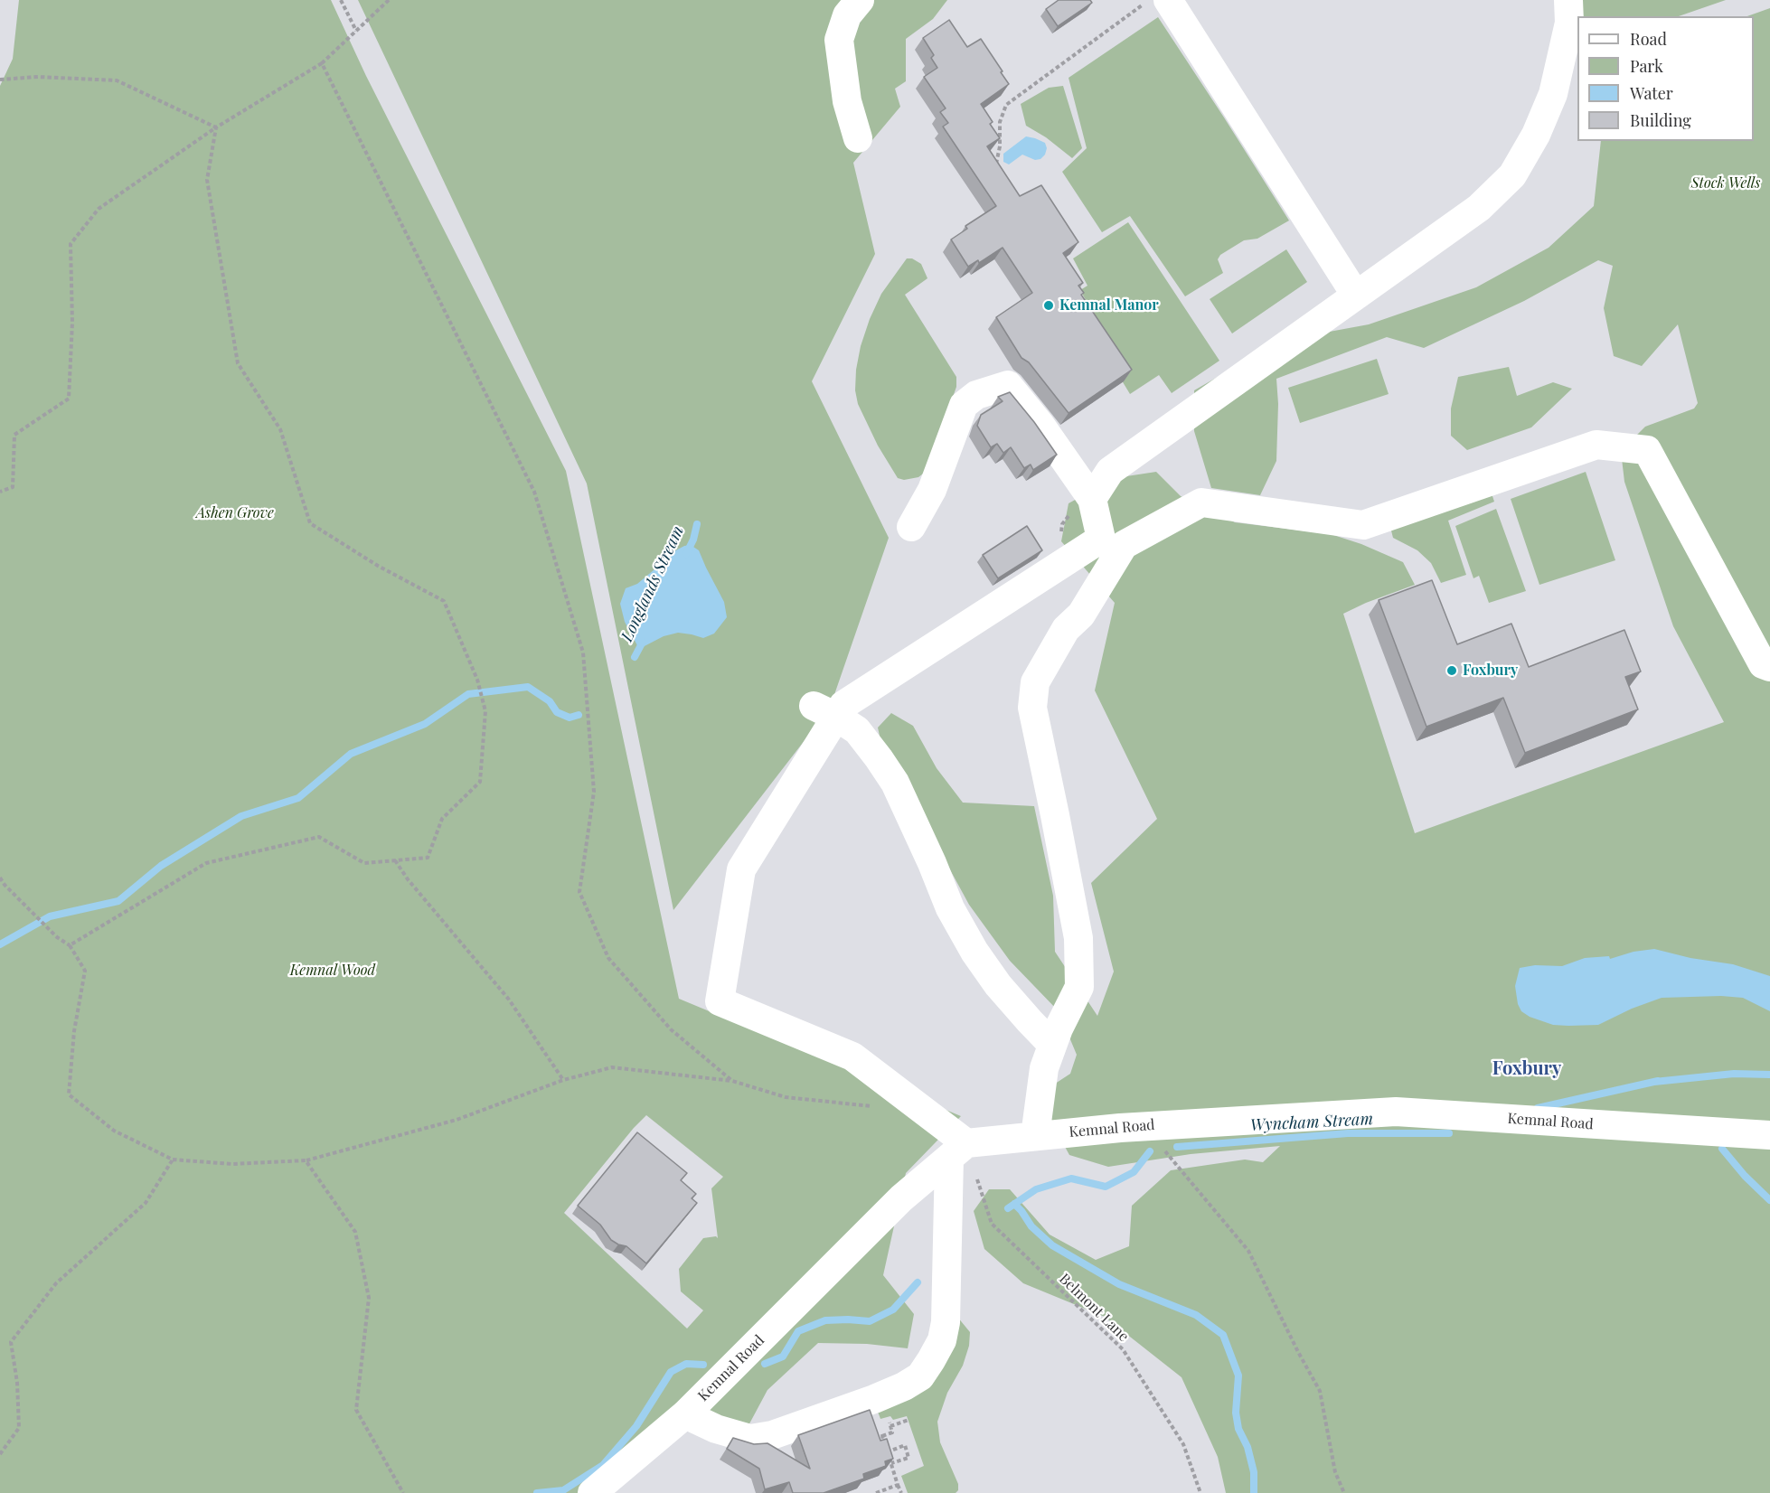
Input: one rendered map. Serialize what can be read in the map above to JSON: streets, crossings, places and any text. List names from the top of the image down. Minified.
{"streets":{"street":["Kemnal Road"],"path":["Belmont Lane"]},"crossings":[["Kemnal Road","Belmont Lane"]],"districts":["Foxbury"],"water":["Longlands Stream","Wyncham Stream"],"parks":["Stock Wells","Ashen Grove","Kemnal Wood"],"places":["Kemnal Manor","Foxbury"],"legend":["Road","Park","Water","Building"]}
